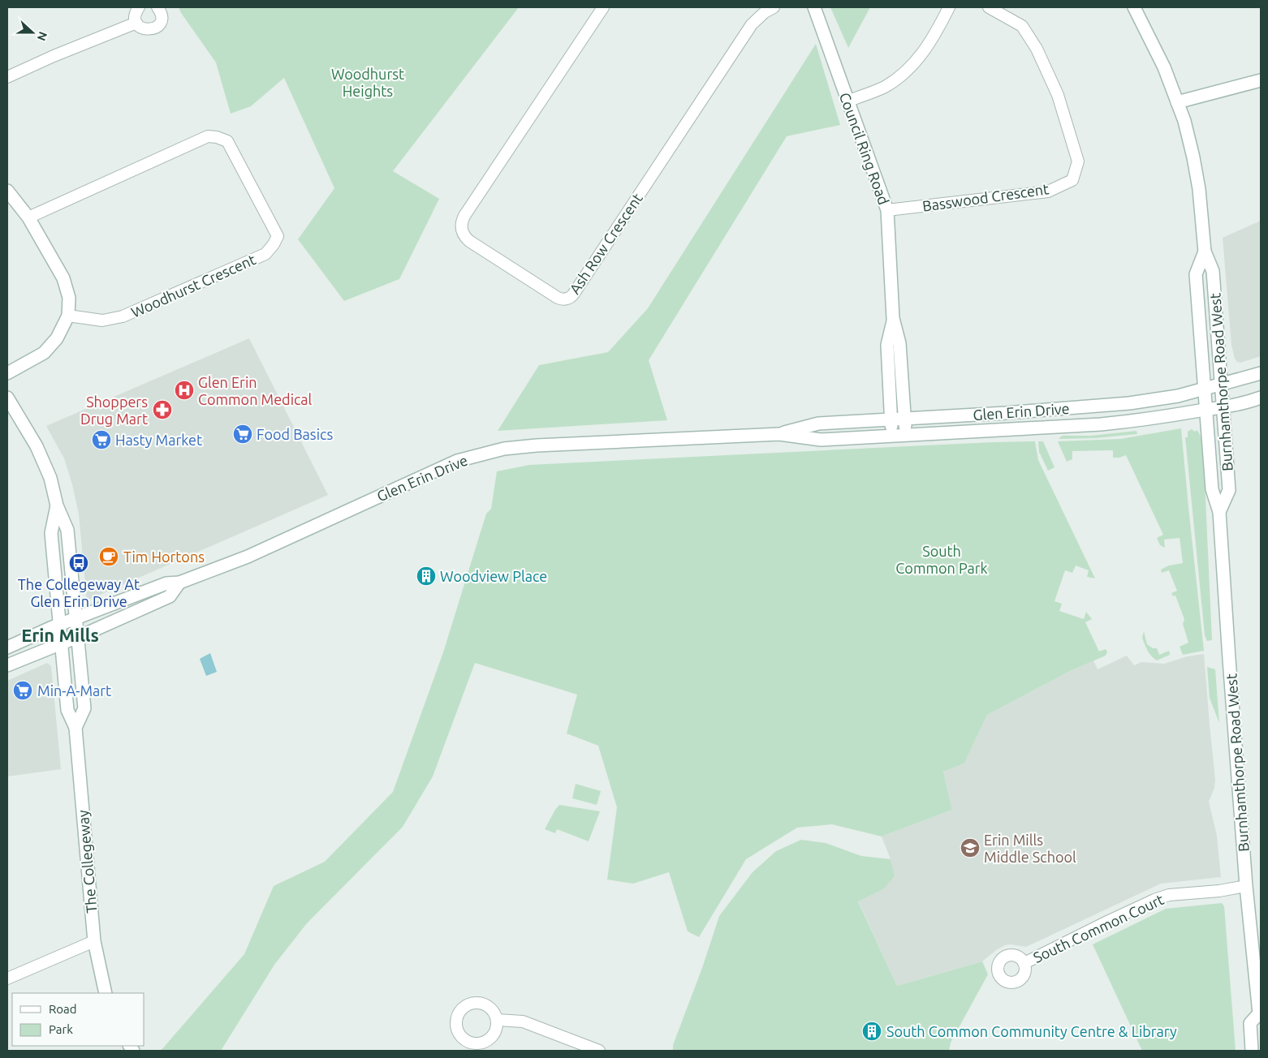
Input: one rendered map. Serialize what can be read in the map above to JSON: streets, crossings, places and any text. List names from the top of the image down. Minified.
{"streets":{"street":["Council Ring Road","Basswood Crescent","Ash Row Crescent","Woodhurst Crescent","Burnhamthorpe Road West","Glen Erin Drive","The Collegeway","South Common Court"]},"crossings":[["Council Ring Road","Basswood Crescent"],["Council Ring Road","Glen Erin Drive"],["Burnhamthorpe Road West","Glen Erin Drive"],["Burnhamthorpe Road West","South Common Court"],["Glen Erin Drive","The Collegeway"]],"districts":["Erin Mills"],"parks":["Woodhurst Heights","South Common Park"],"places":{"hospital":["Glen Erin Common Medical"],"pharmacy":["Shoppers Drug Mart"],"supermarket":["Food Basics","Hasty Market","Min-A-Mart"],"cafe":["Tim Hortons"],"bus stop":["The Collegeway At Glen Erin Drive"],"building":["Woodview Place","South Common Community Centre & Library"],"school or university":["Erin Mills Middle School"]},"legend":["Road","Park"],"north":"right"}
